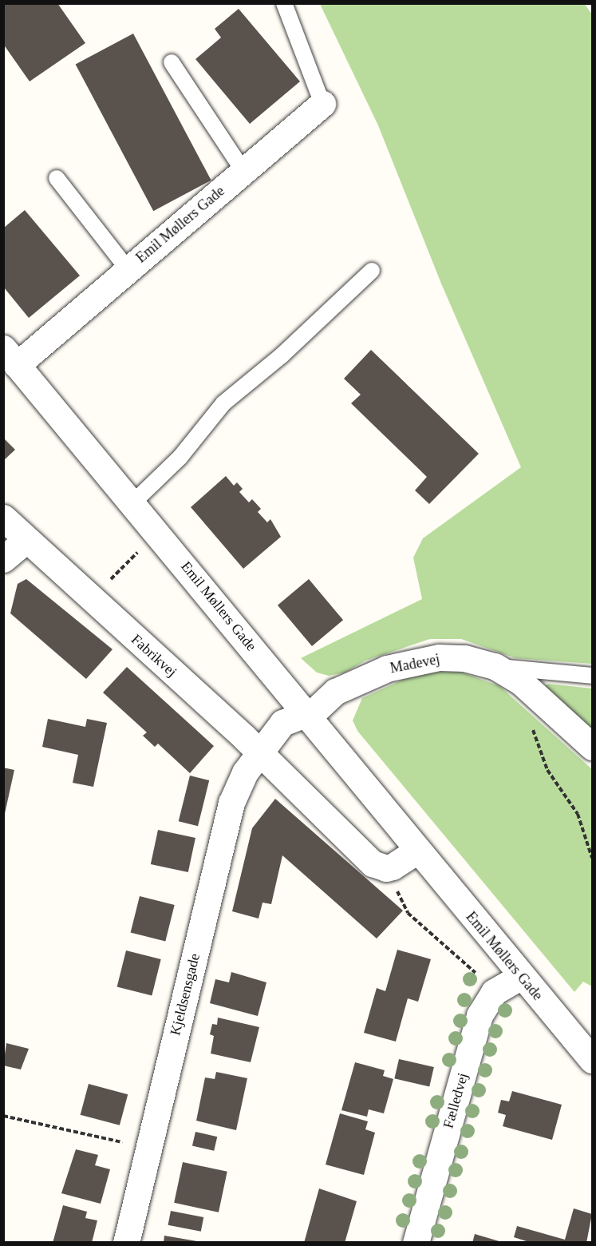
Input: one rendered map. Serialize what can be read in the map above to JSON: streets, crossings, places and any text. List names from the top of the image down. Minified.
{"streets":{"street":["Emil Møllers Gade","Fabrikvej","Madevej","Kjeldsensgade","Fælledvej"]},"crossings":[["Emil Møllers Gade","Madevej"],["Emil Møllers Gade","Fælledvej"],["Fabrikvej","Kjeldsensgade"]]}
